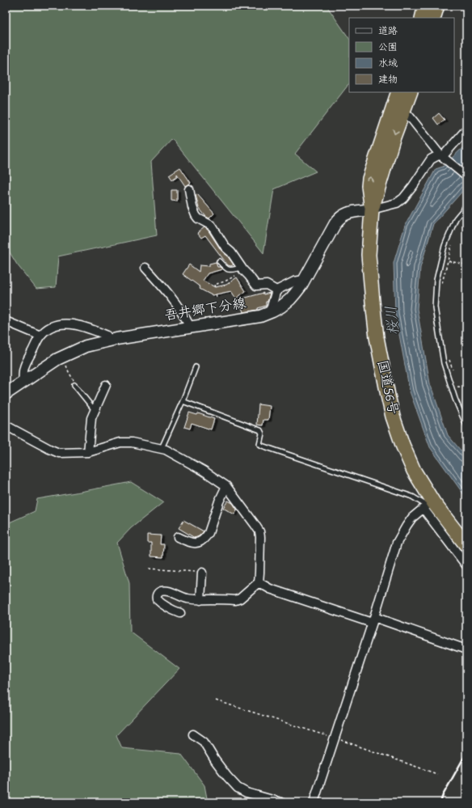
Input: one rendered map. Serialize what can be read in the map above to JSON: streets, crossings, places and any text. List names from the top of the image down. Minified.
{"streets":{"highway":["国道56号"],"main road":["吾井郷下分線"]},"crossings":[["吾井郷下分線","国道56号"]],"water":["桜川"],"legend":["道路","公園","水域","建物"]}
